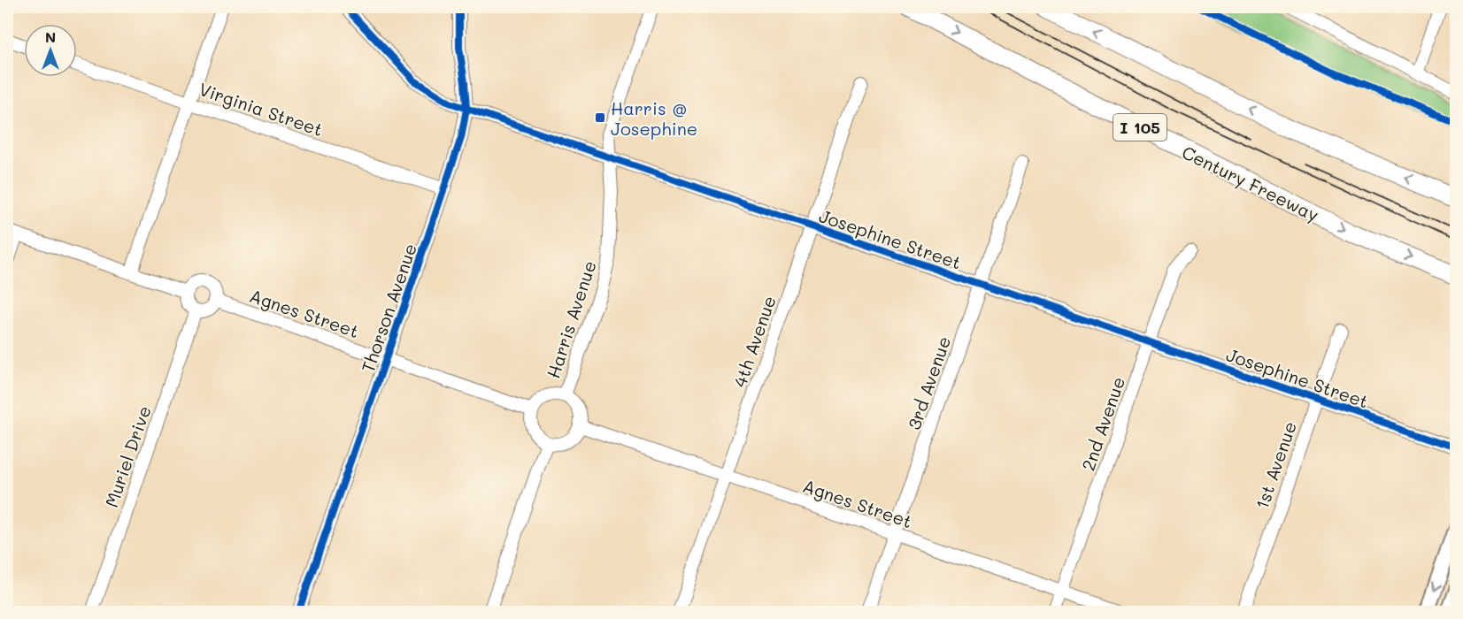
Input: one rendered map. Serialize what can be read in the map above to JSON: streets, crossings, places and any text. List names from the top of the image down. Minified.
{"streets":{"highway":["I 105","Century Freeway"],"street":["Virginia Street","Josephine Street","Thorson Avenue","Agnes Street","Harris Avenue","4th Avenue","3rd Avenue","2nd Avenue","Muriel Drive","1st Avenue"]},"crossings":[["Virginia Street","Thorson Avenue"],["Josephine Street","Thorson Avenue"],["Josephine Street","Harris Avenue"],["Josephine Street","4th Avenue"],["Josephine Street","3rd Avenue"],["Josephine Street","2nd Avenue"],["Josephine Street","1st Avenue"],["Thorson Avenue","Agnes Street"],["Agnes Street","Harris Avenue"],["Agnes Street","4th Avenue"],["Agnes Street","3rd Avenue"],["Agnes Street","2nd Avenue"],["Agnes Street","Muriel Drive"]],"places":{"transit":["Harris @ Josephine"]},"north":"top"}
